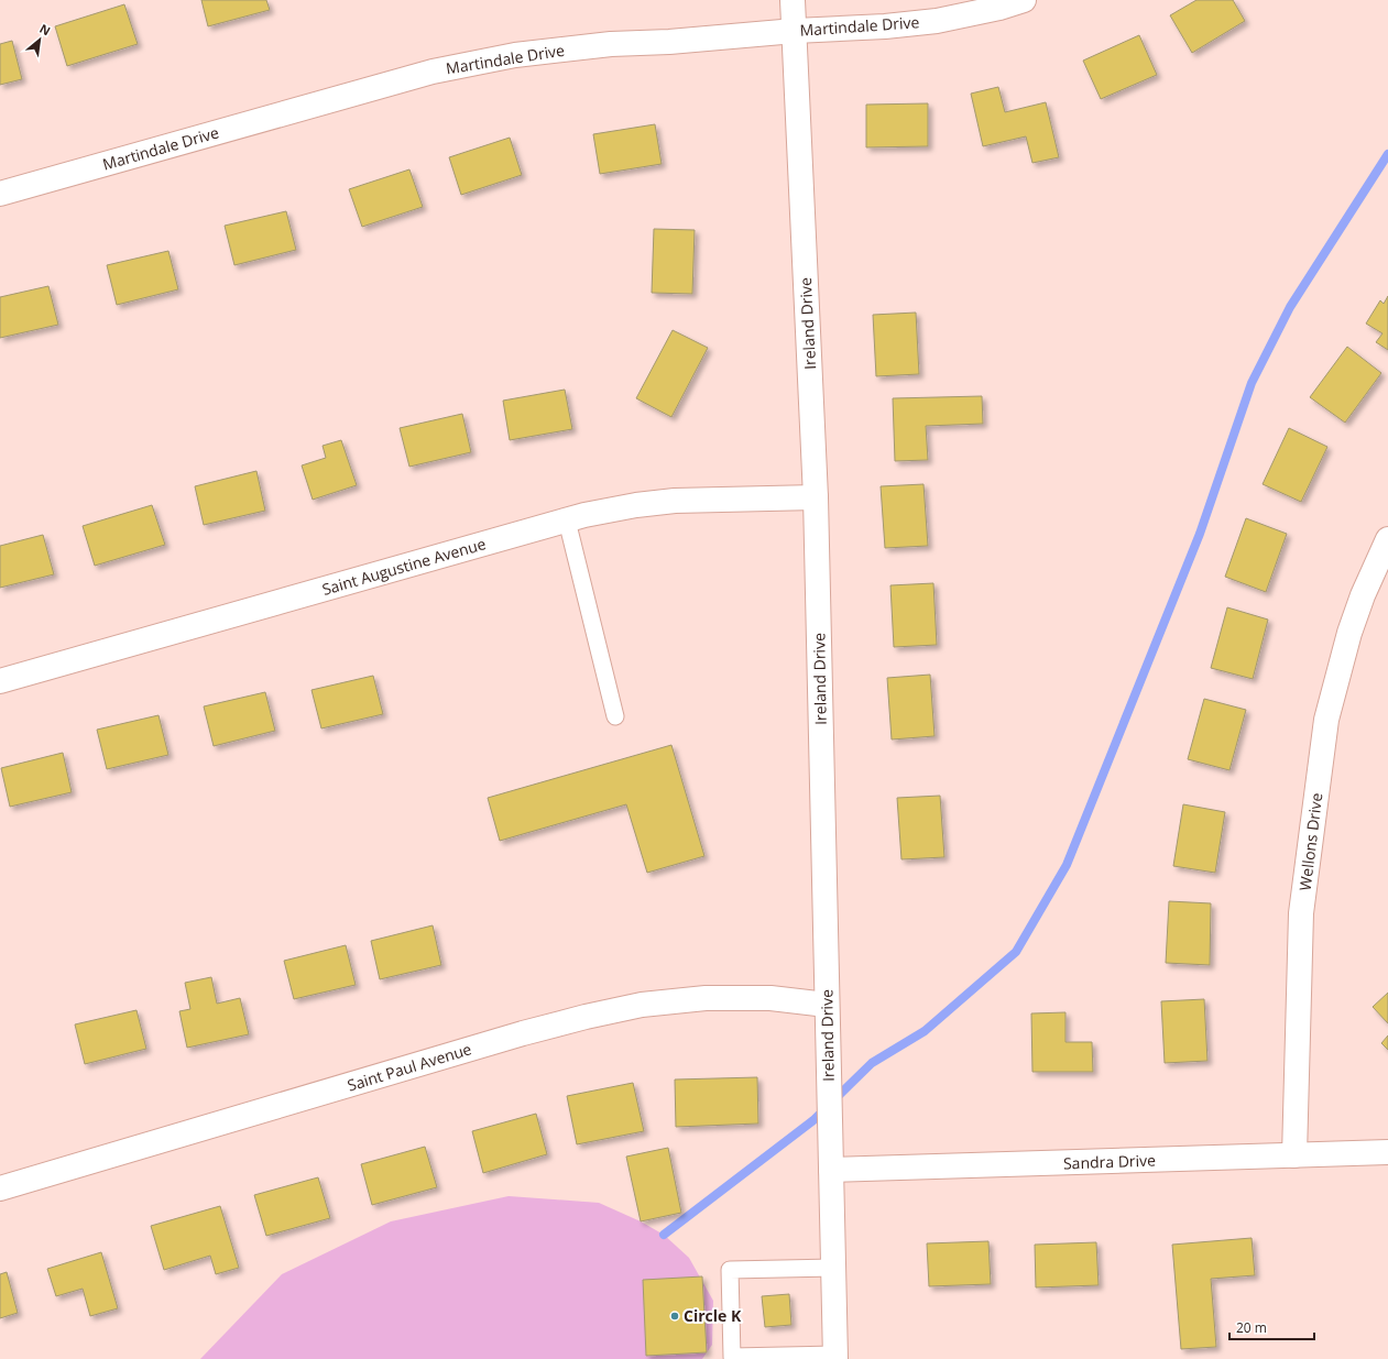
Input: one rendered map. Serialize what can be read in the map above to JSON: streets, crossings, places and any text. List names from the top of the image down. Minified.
{"streets":{"street":["Martindale Drive","Ireland Drive","Saint Augustine Avenue","Wellons Drive","Saint Paul Avenue","Sandra Drive"]},"crossings":[["Martindale Drive","Ireland Drive"],["Ireland Drive","Saint Augustine Avenue"],["Ireland Drive","Saint Paul Avenue"],["Ireland Drive","Sandra Drive"],["Wellons Drive","Sandra Drive"]],"places":["Circle K"],"scale_bar":"20 m","north":"top right"}
